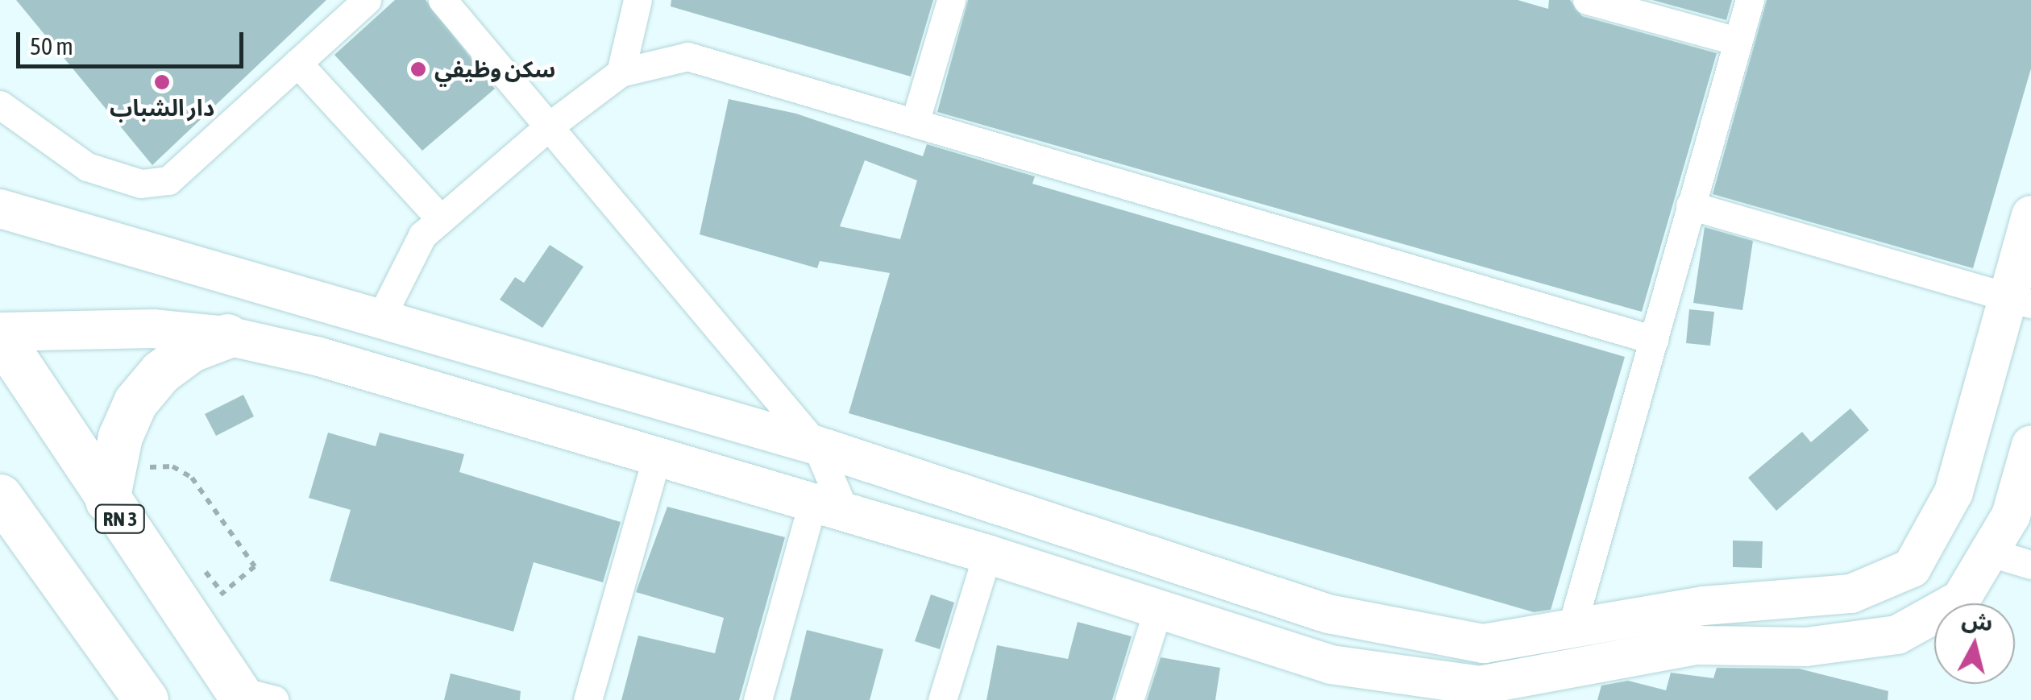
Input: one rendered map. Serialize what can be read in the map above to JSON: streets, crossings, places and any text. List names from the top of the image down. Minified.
{"streets":{"main road":["RN 3"]},"places":["سكن وظيفي","دار الشباب"],"scale_bar":"50 m","north":"top"}
